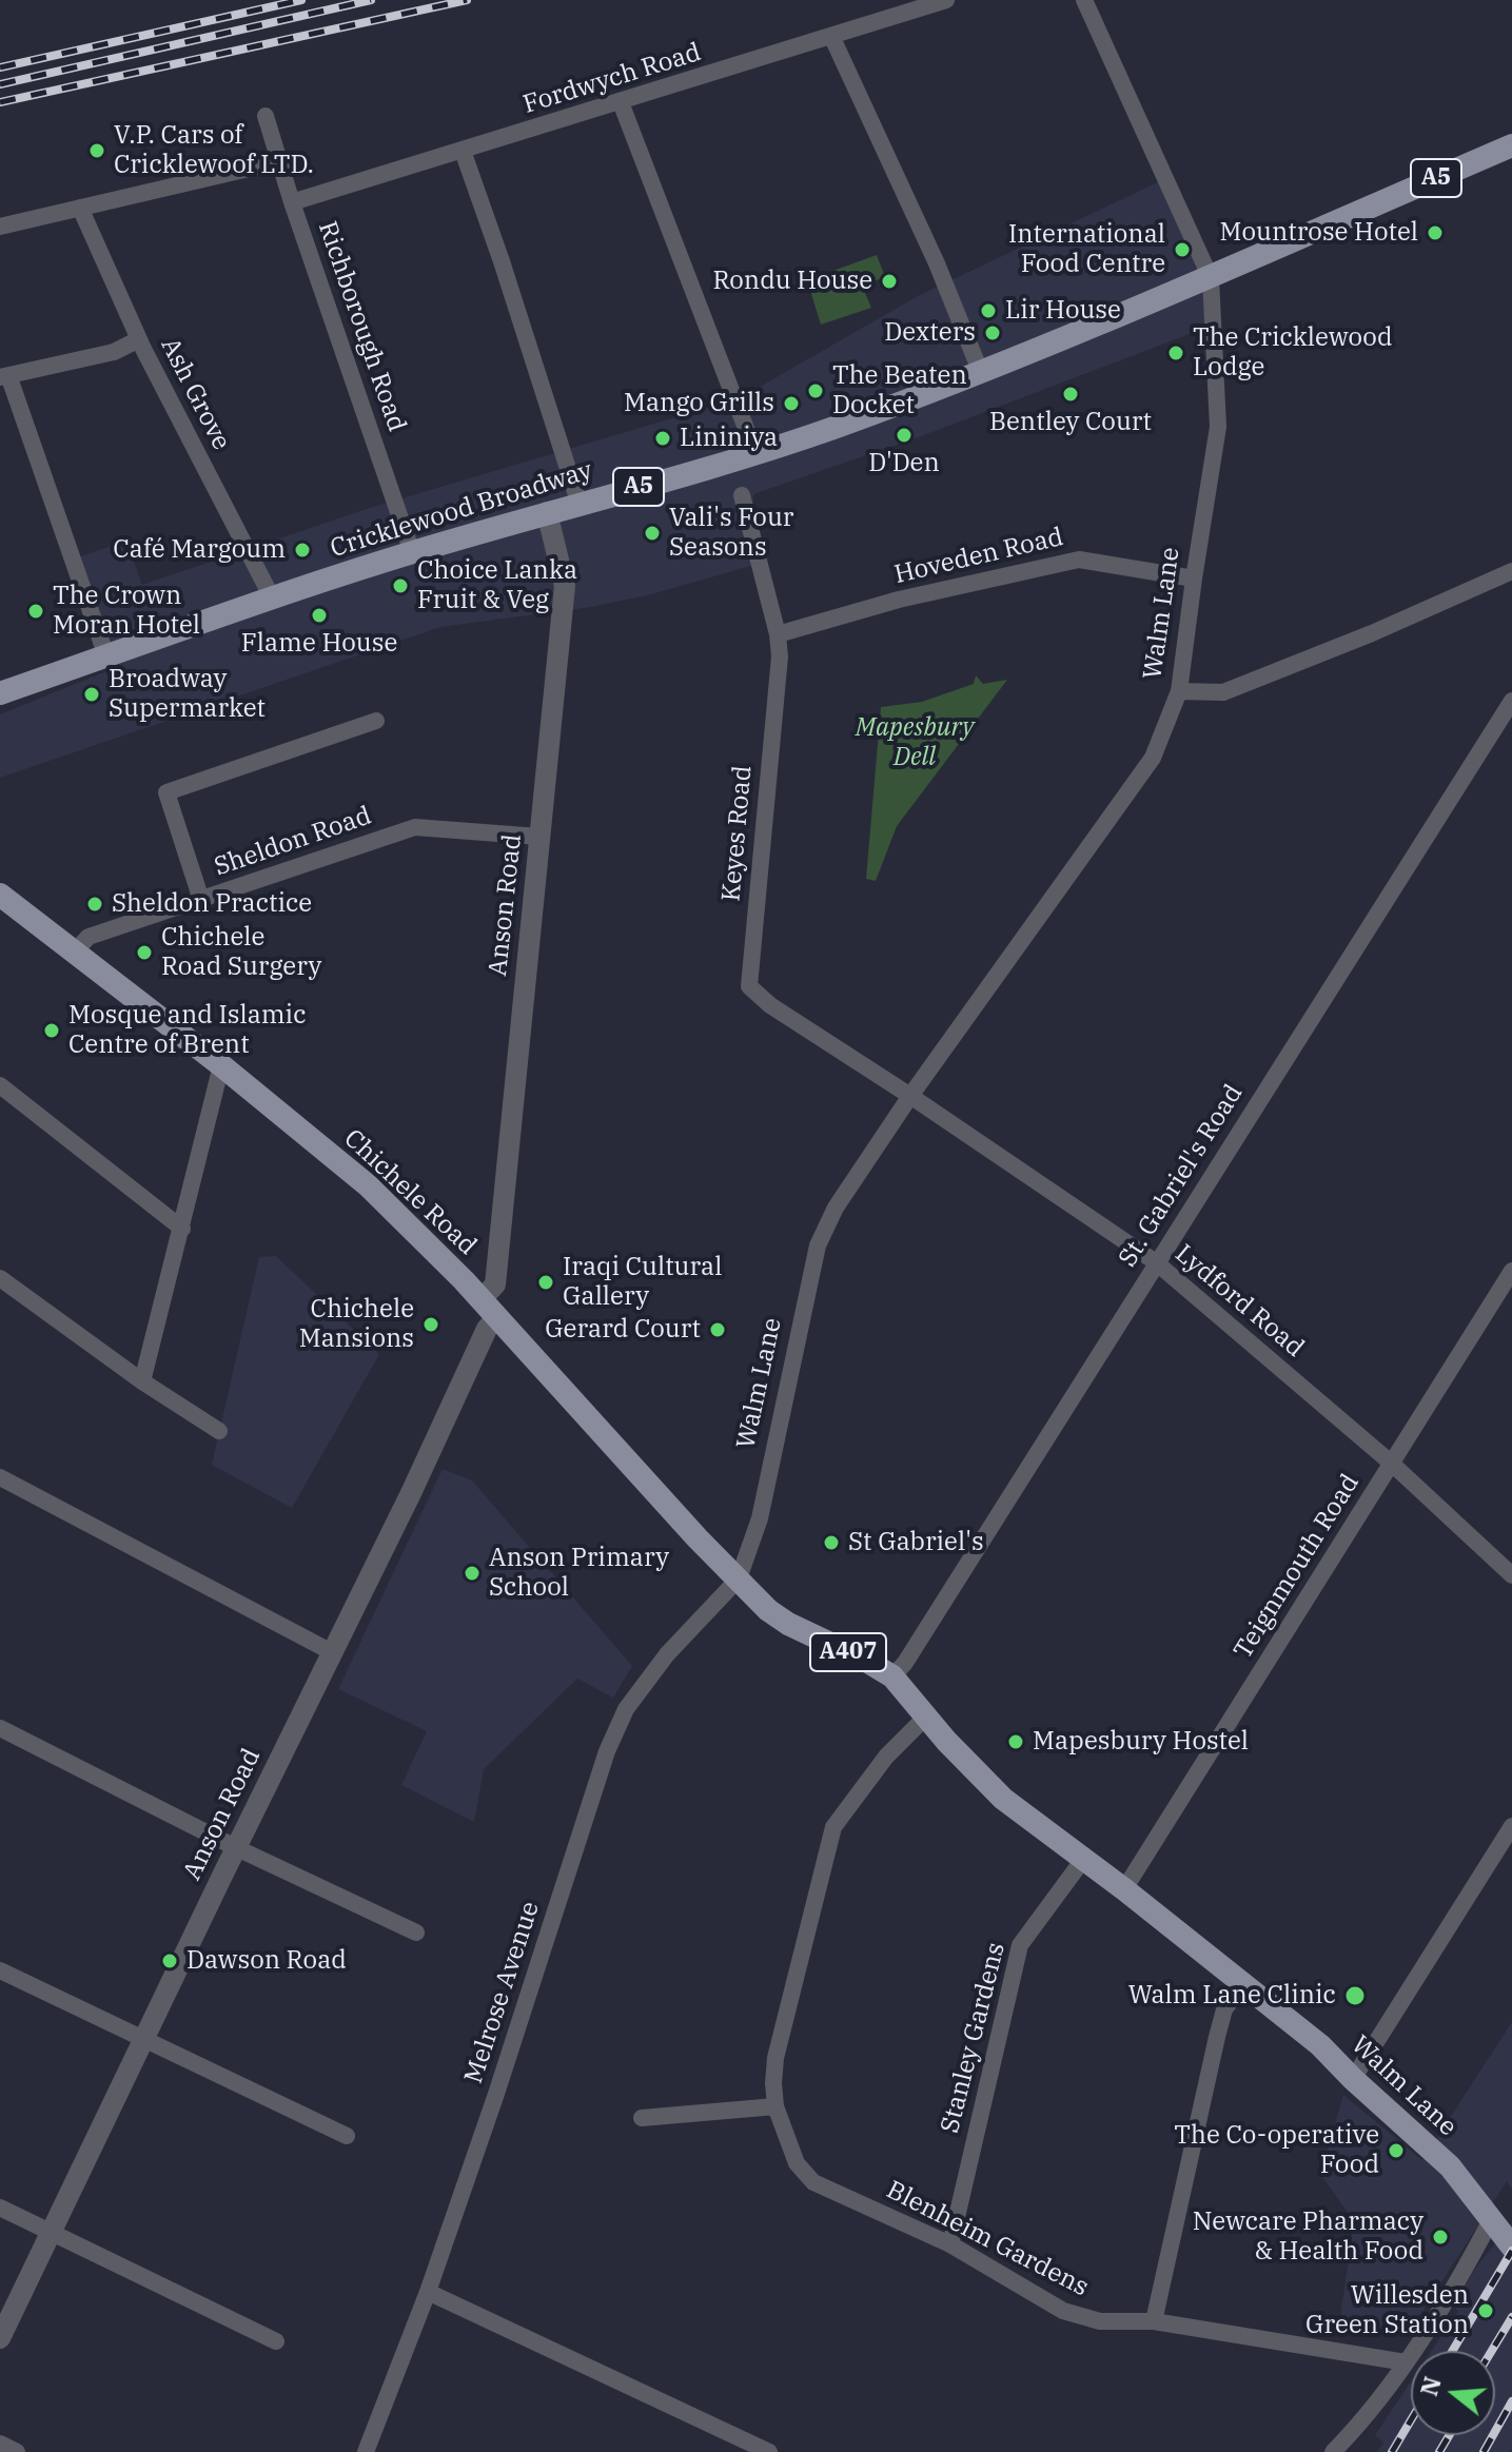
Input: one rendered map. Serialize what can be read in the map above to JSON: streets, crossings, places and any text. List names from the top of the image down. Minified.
{"streets":{"main road":["A5","Cricklewood Broadway","Walm Lane","Chichele Road","A407"],"street":["Fordwych Road","Richborough Road","Ash Grove","Hoveden Road","Keyes Road","Sheldon Road","Anson Road","St. Gabriel's Road","Lydford Road","Teignmouth Road","Melrose Avenue","Stanley Gardens","Blenheim Gardens"]},"crossings":[["Fordwych Road","Richborough Road"],["Richborough Road","Cricklewood Broadway"],["Ash Grove","Cricklewood Broadway"],["Cricklewood Broadway","Walm Lane"],["Cricklewood Broadway","Anson Road"],["Hoveden Road","Walm Lane"],["Hoveden Road","Keyes Road"],["Walm Lane","Keyes Road"],["Walm Lane","St. Gabriel's Road"],["Walm Lane","Chichele Road"],["Walm Lane","Lydford Road"],["Walm Lane","Teignmouth Road"],["Walm Lane","Melrose Avenue"],["Walm Lane","Stanley Gardens"],["Walm Lane","Blenheim Gardens"],["Keyes Road","Lydford Road"],["Sheldon Road","Anson Road"],["Sheldon Road","Chichele Road"],["Anson Road","Chichele Road"],["St. Gabriel's Road","Lydford Road"],["Chichele Road","Melrose Avenue"],["Lydford Road","Teignmouth Road"],["Stanley Gardens","Blenheim Gardens"]],"parks":["Mapesbury Dell"],"places":["V.P. Cars of Cricklewoof LTD.","Mountrose Hotel","International Food Centre","Rondu House","Lir House","Dexters","The Cricklewood Lodge","The Beaten Docket","Bentley Court","Mango Grills","D'Den","Lininiya","Vali's Four Seasons","Café Margoum","Choice Lanka Fruit & Veg","The Crown Moran Hotel","Flame House","Broadway Supermarket","Sheldon Practice","Chichele Road Surgery","Mosque and Islamic Centre of Brent","Iraqi Cultural Gallery","Chichele Mansions","Gerard Court","St Gabriel's","Anson Primary School","Mapesbury Hostel","Dawson Road","Walm Lane Clinic","The Co-operative Food","Newcare Pharmacy & Health Food","Willesden Green Station"],"north":"left"}
